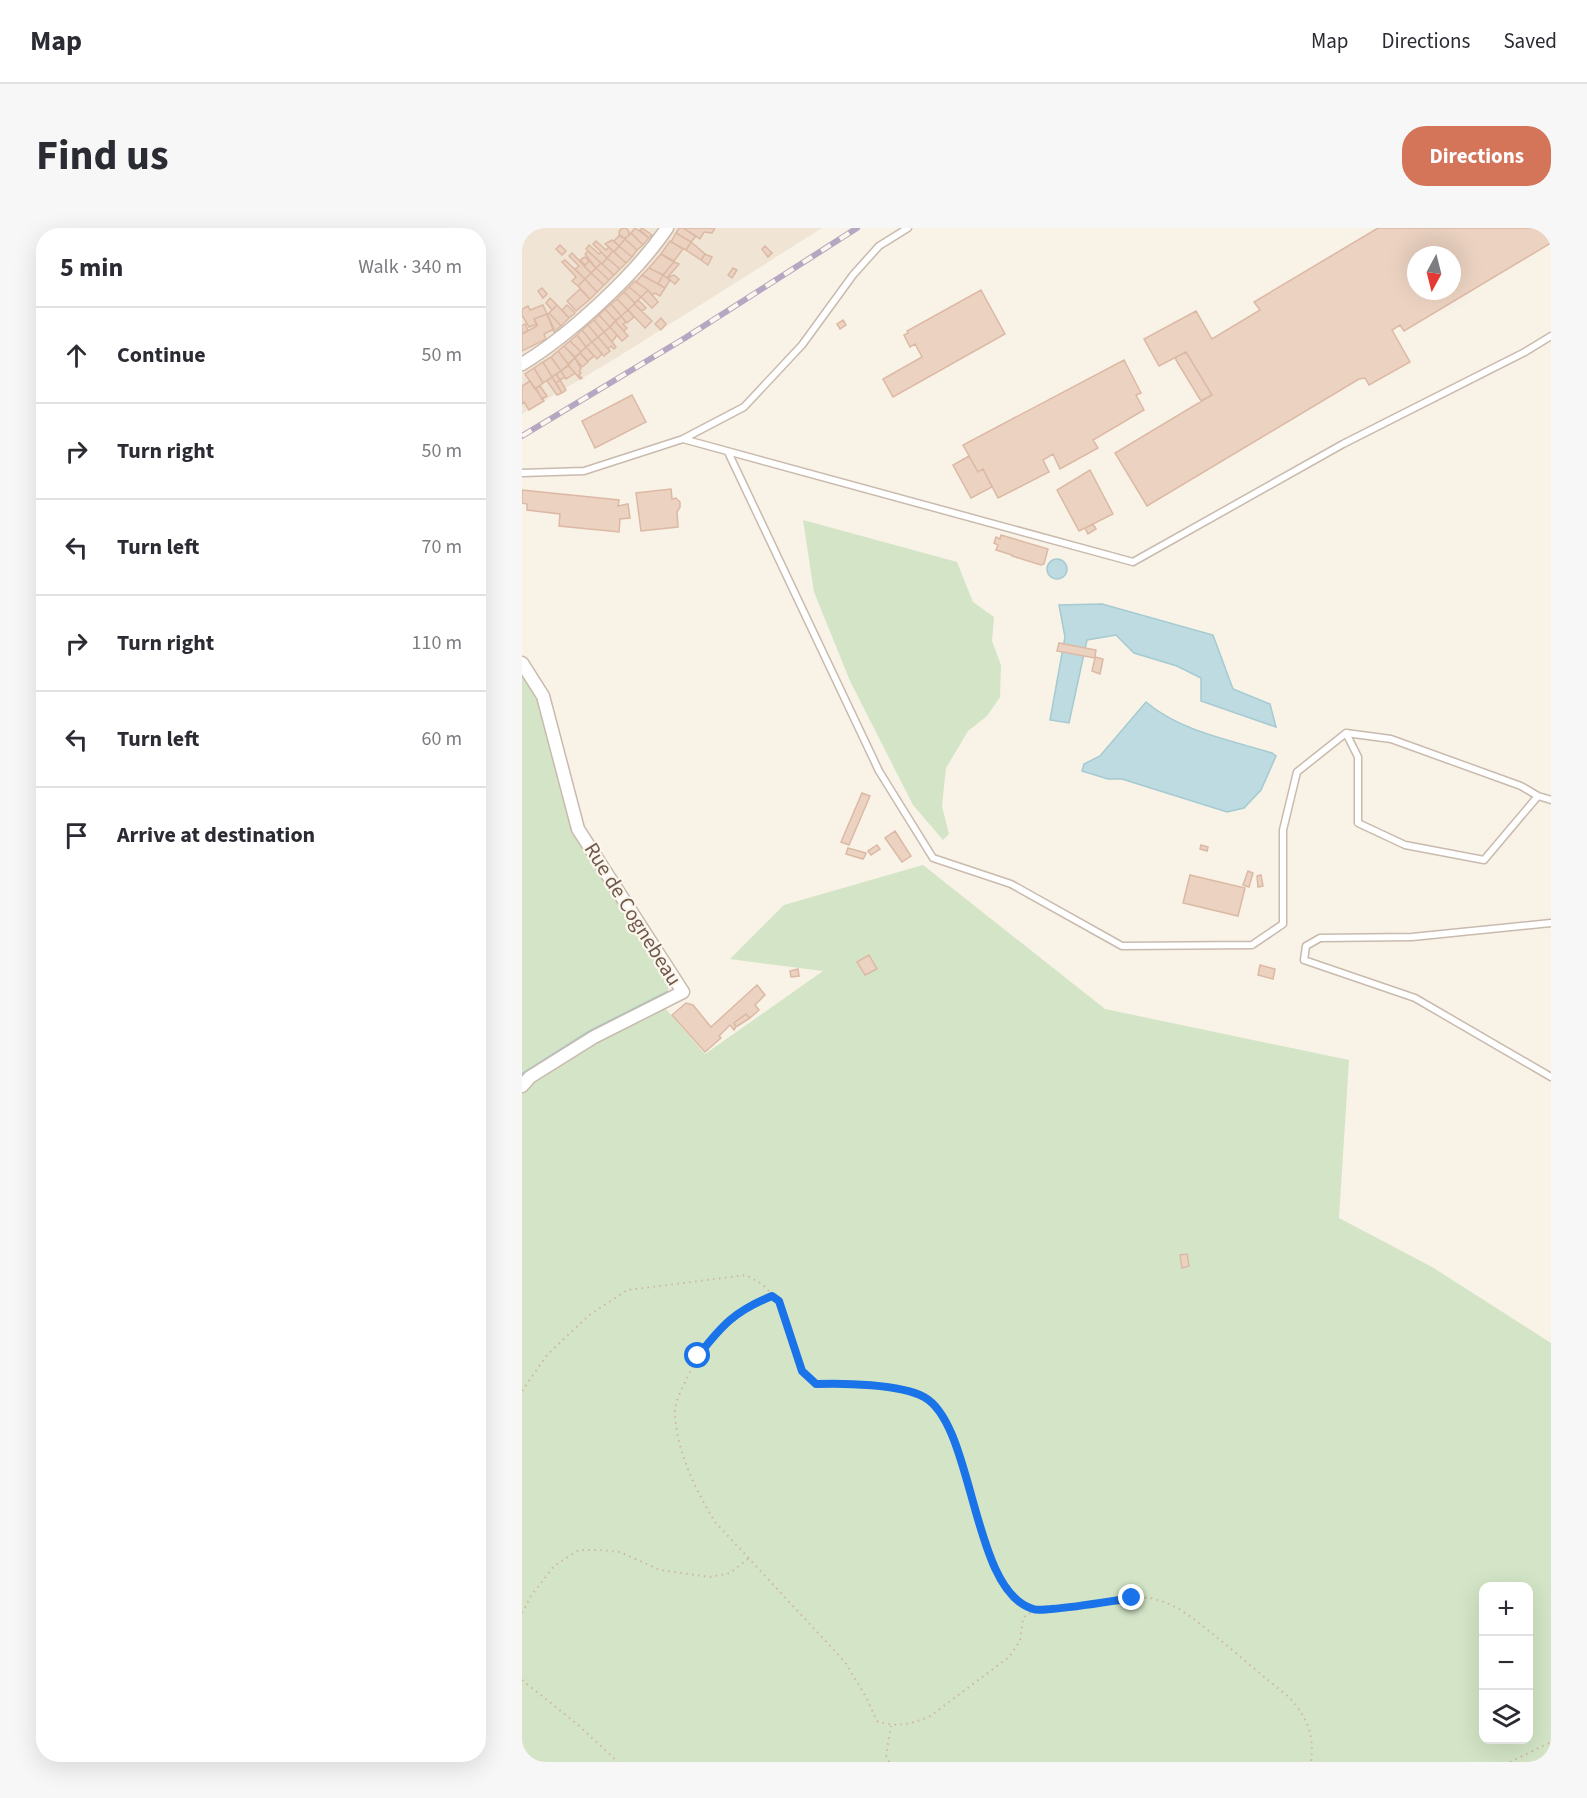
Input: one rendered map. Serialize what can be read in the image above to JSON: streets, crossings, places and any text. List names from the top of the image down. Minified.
{"streets":{"street":["Rue de Cognebeau"]},"north":"bottom","page":{"header":"Map","nav":["Map","Directions","Saved"],"title":"Find us","buttons":"Directions","heading":["5 min","Walk · 340 m"],"list":[["Continue","50 m"],["Turn right","50 m"],["Turn left","70 m"],["Turn right","110 m"],["Turn left","60 m"],"Arrive at destination"],"map_buttons":["+","−"]}}
